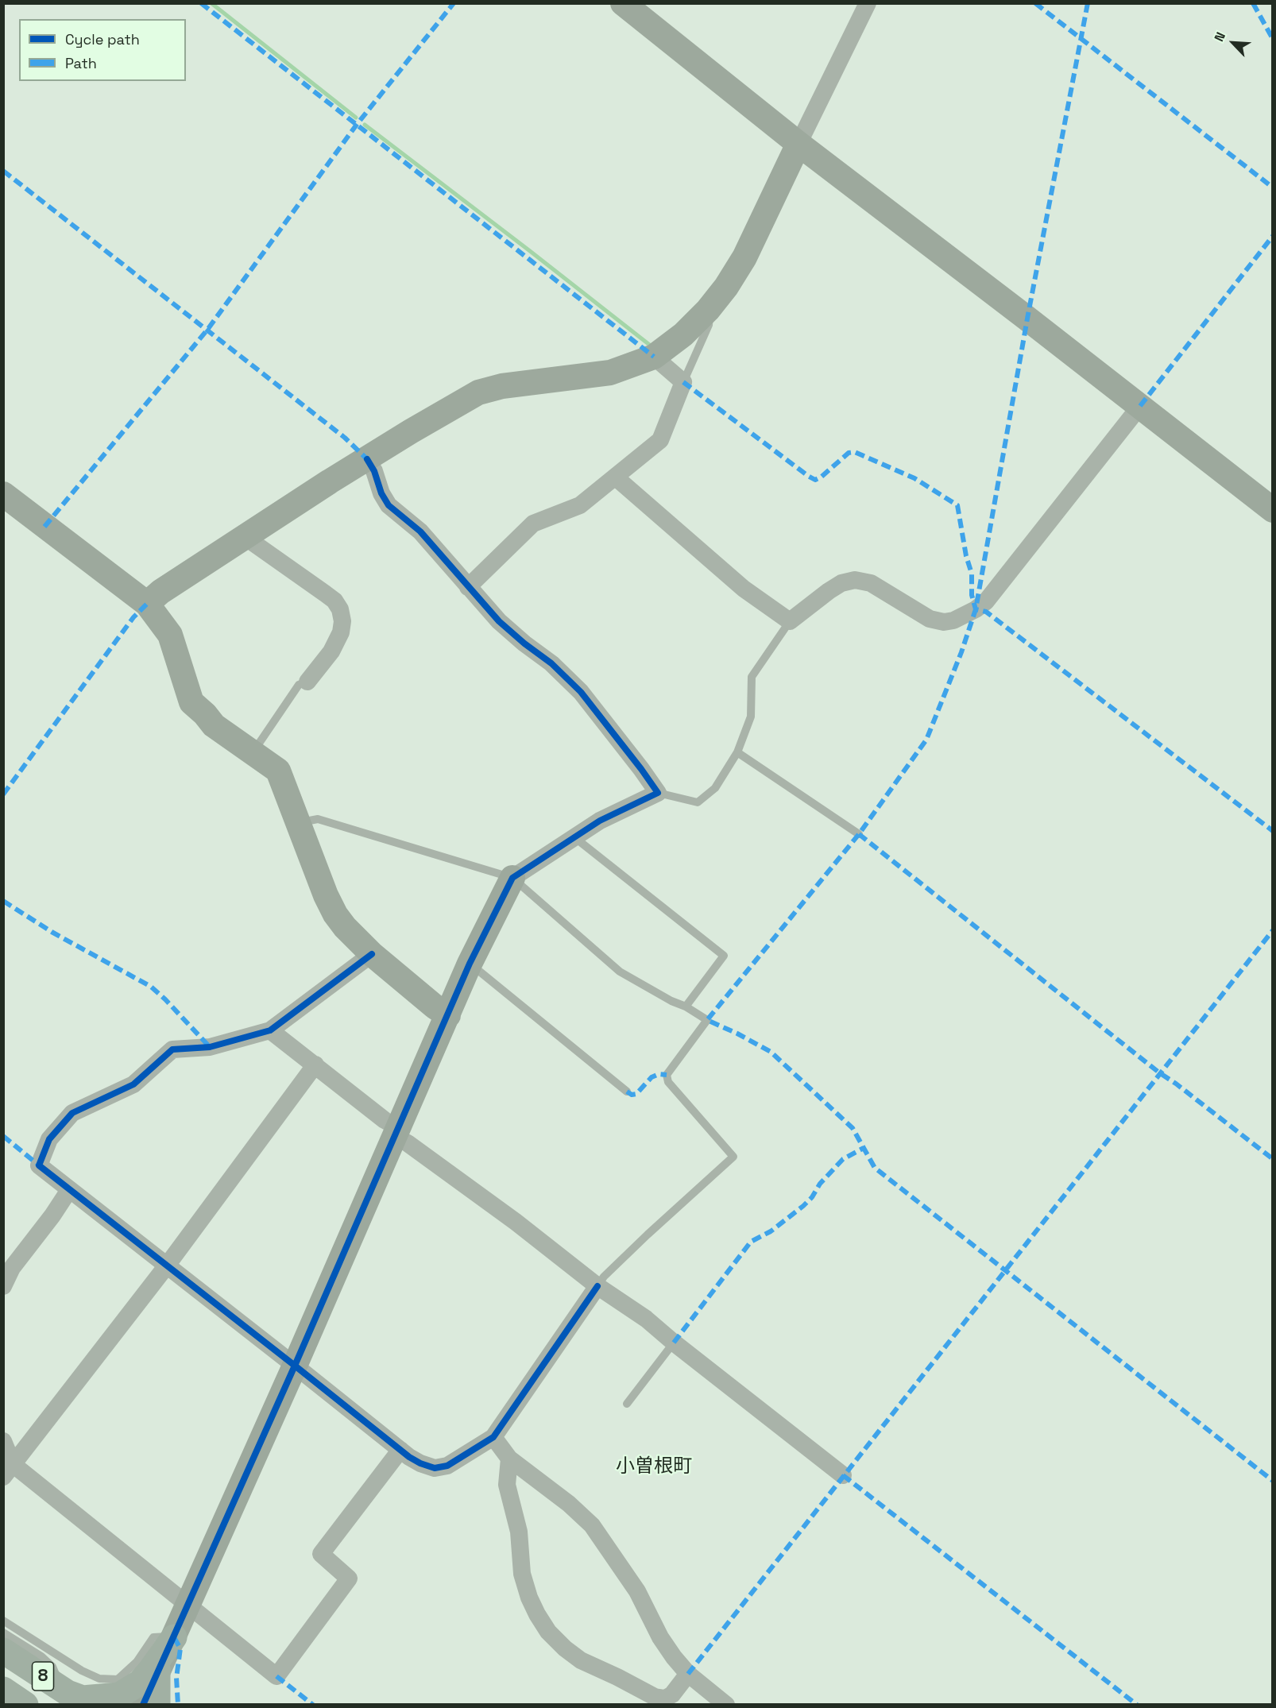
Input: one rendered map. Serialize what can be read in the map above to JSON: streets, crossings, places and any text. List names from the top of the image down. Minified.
{"streets":{"highway":["8"]},"districts":["小曽根町"],"legend":["Cycle path","Path"],"north":"top left"}
